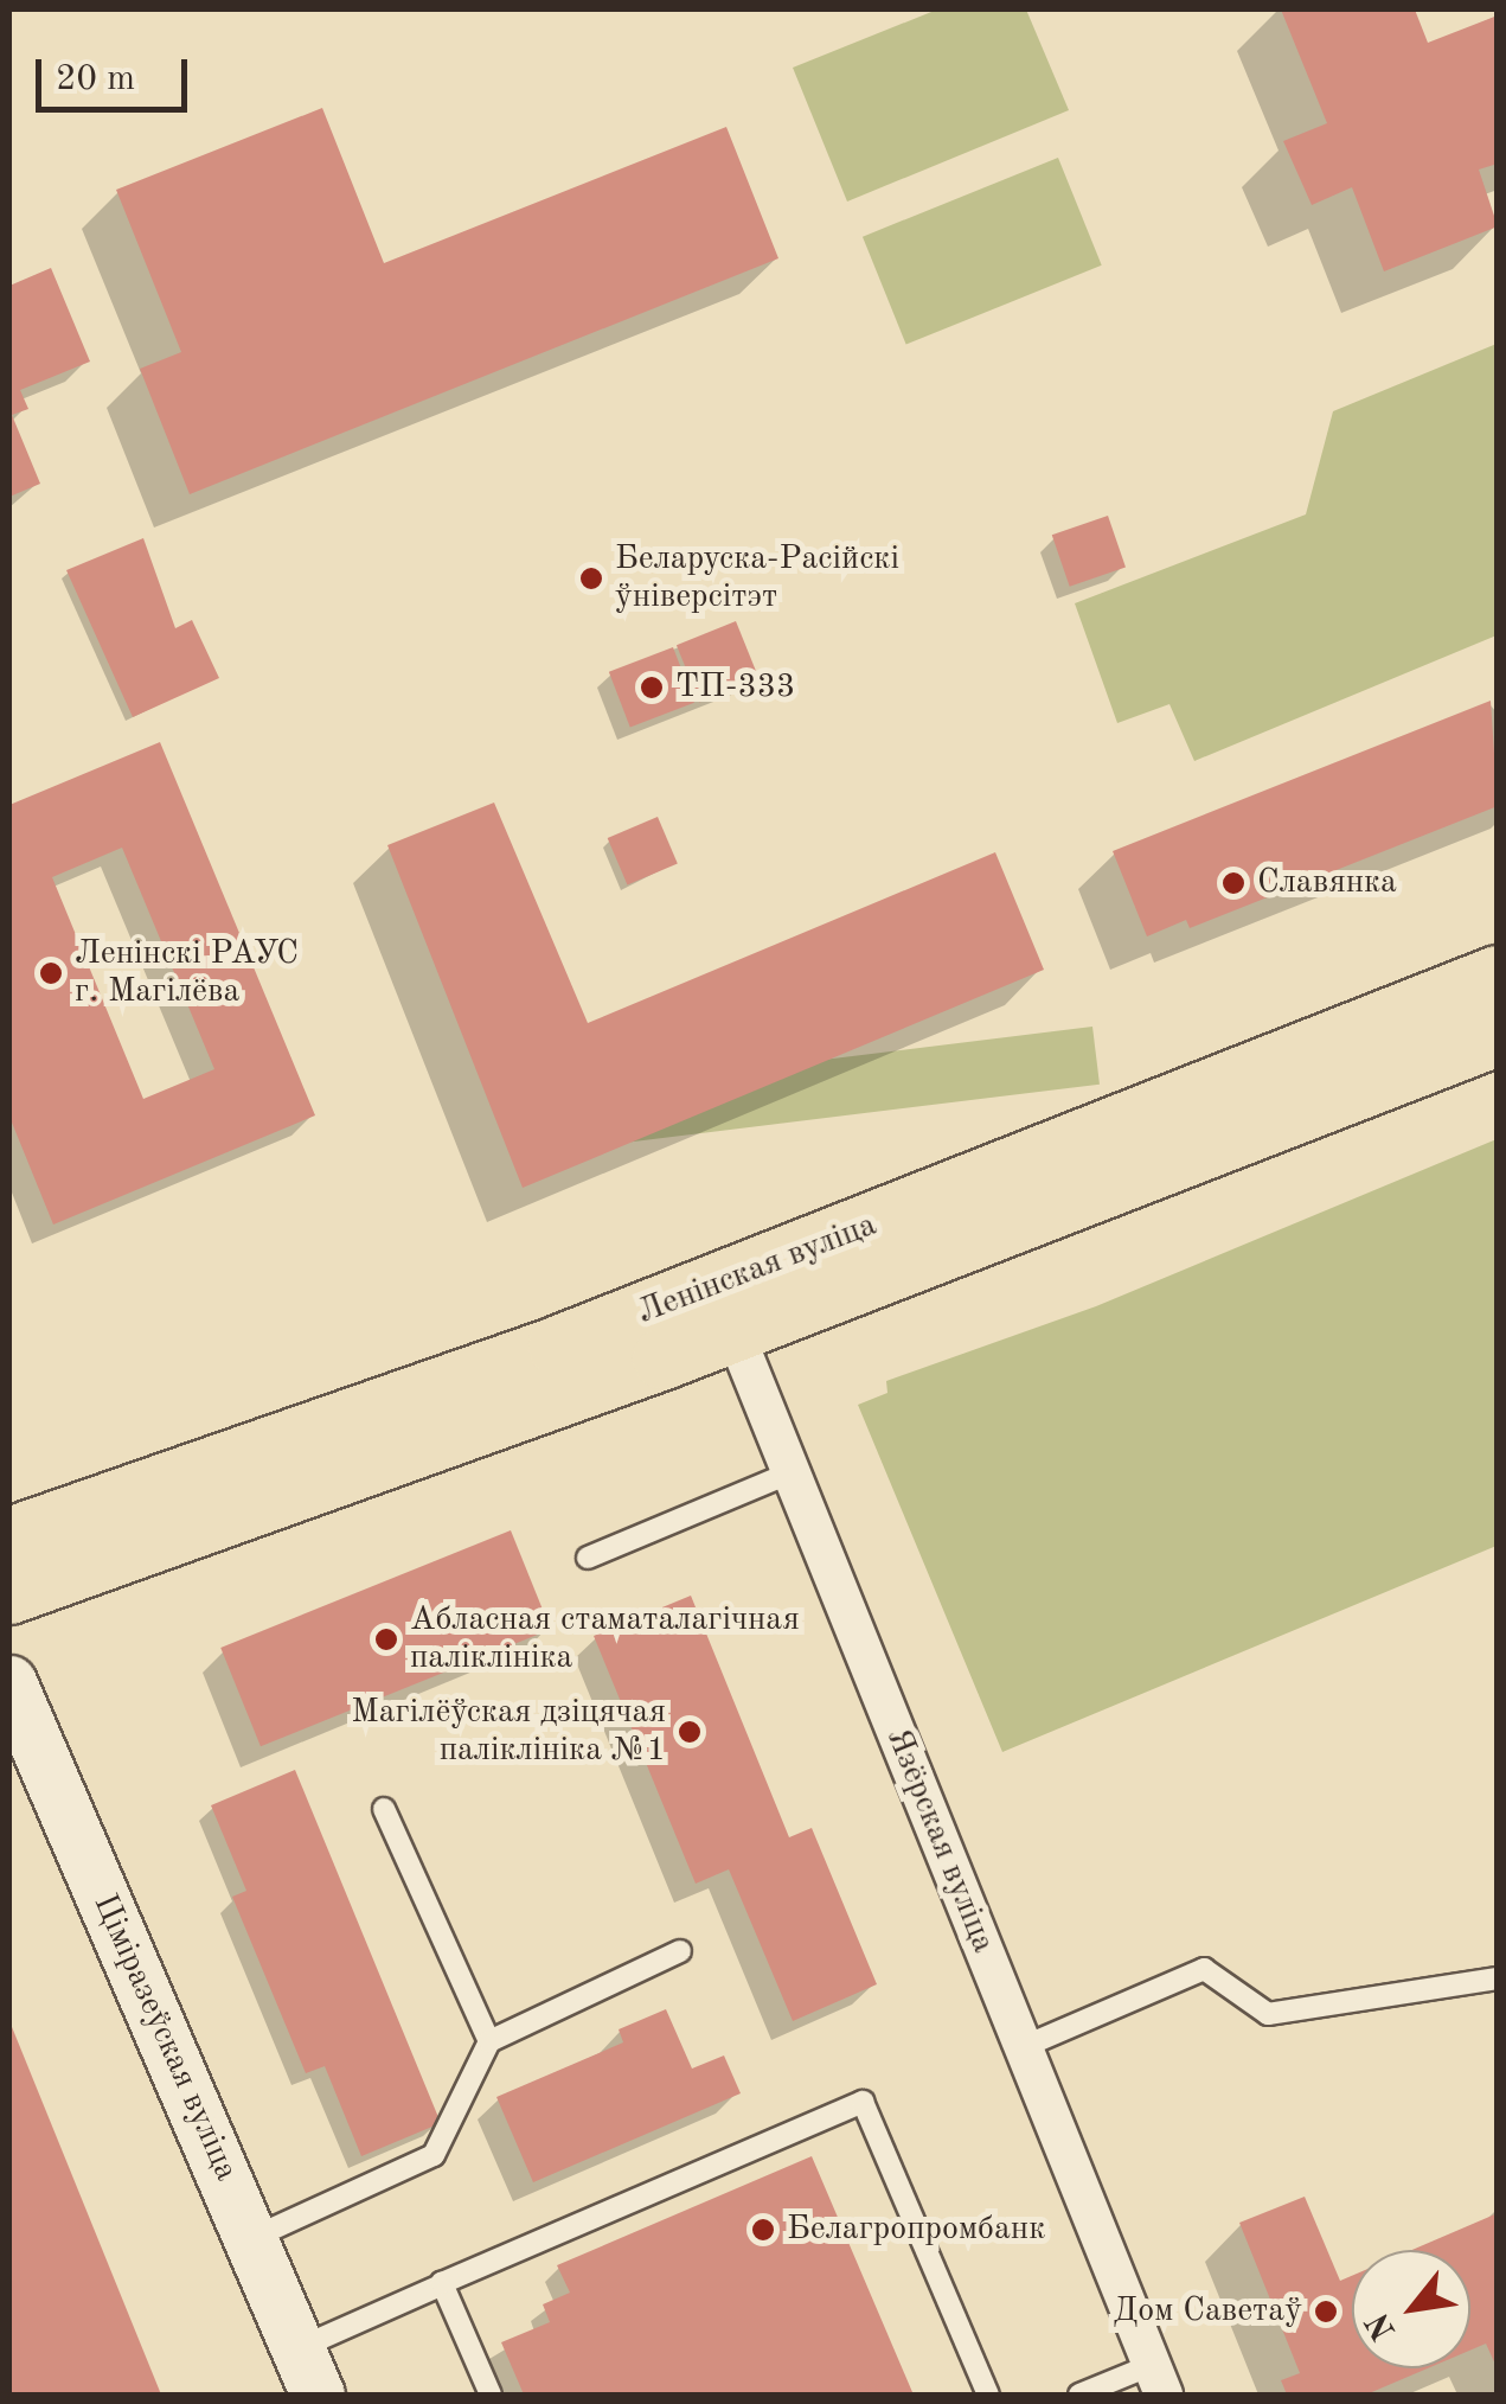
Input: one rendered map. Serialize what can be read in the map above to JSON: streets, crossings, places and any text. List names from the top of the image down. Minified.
{"streets":{"main road":["Ленінская вуліца","Ціміразеўская вуліца"],"street":["Язёрская вуліца"]},"crossings":[["Ленінская вуліца","Язёрская вуліца"]],"places":["Беларуска-Расійскі ўніверсітэт","ТП-333","Славянка","Ленінскі РАУС г. Магілёва","Абласная стаматалагічная паліклініка","Магілёўская дзіцячая паліклініка №1","Белагропромбанк","Дом Саветаў"],"scale_bar":"20 m","north":"bottom left"}
